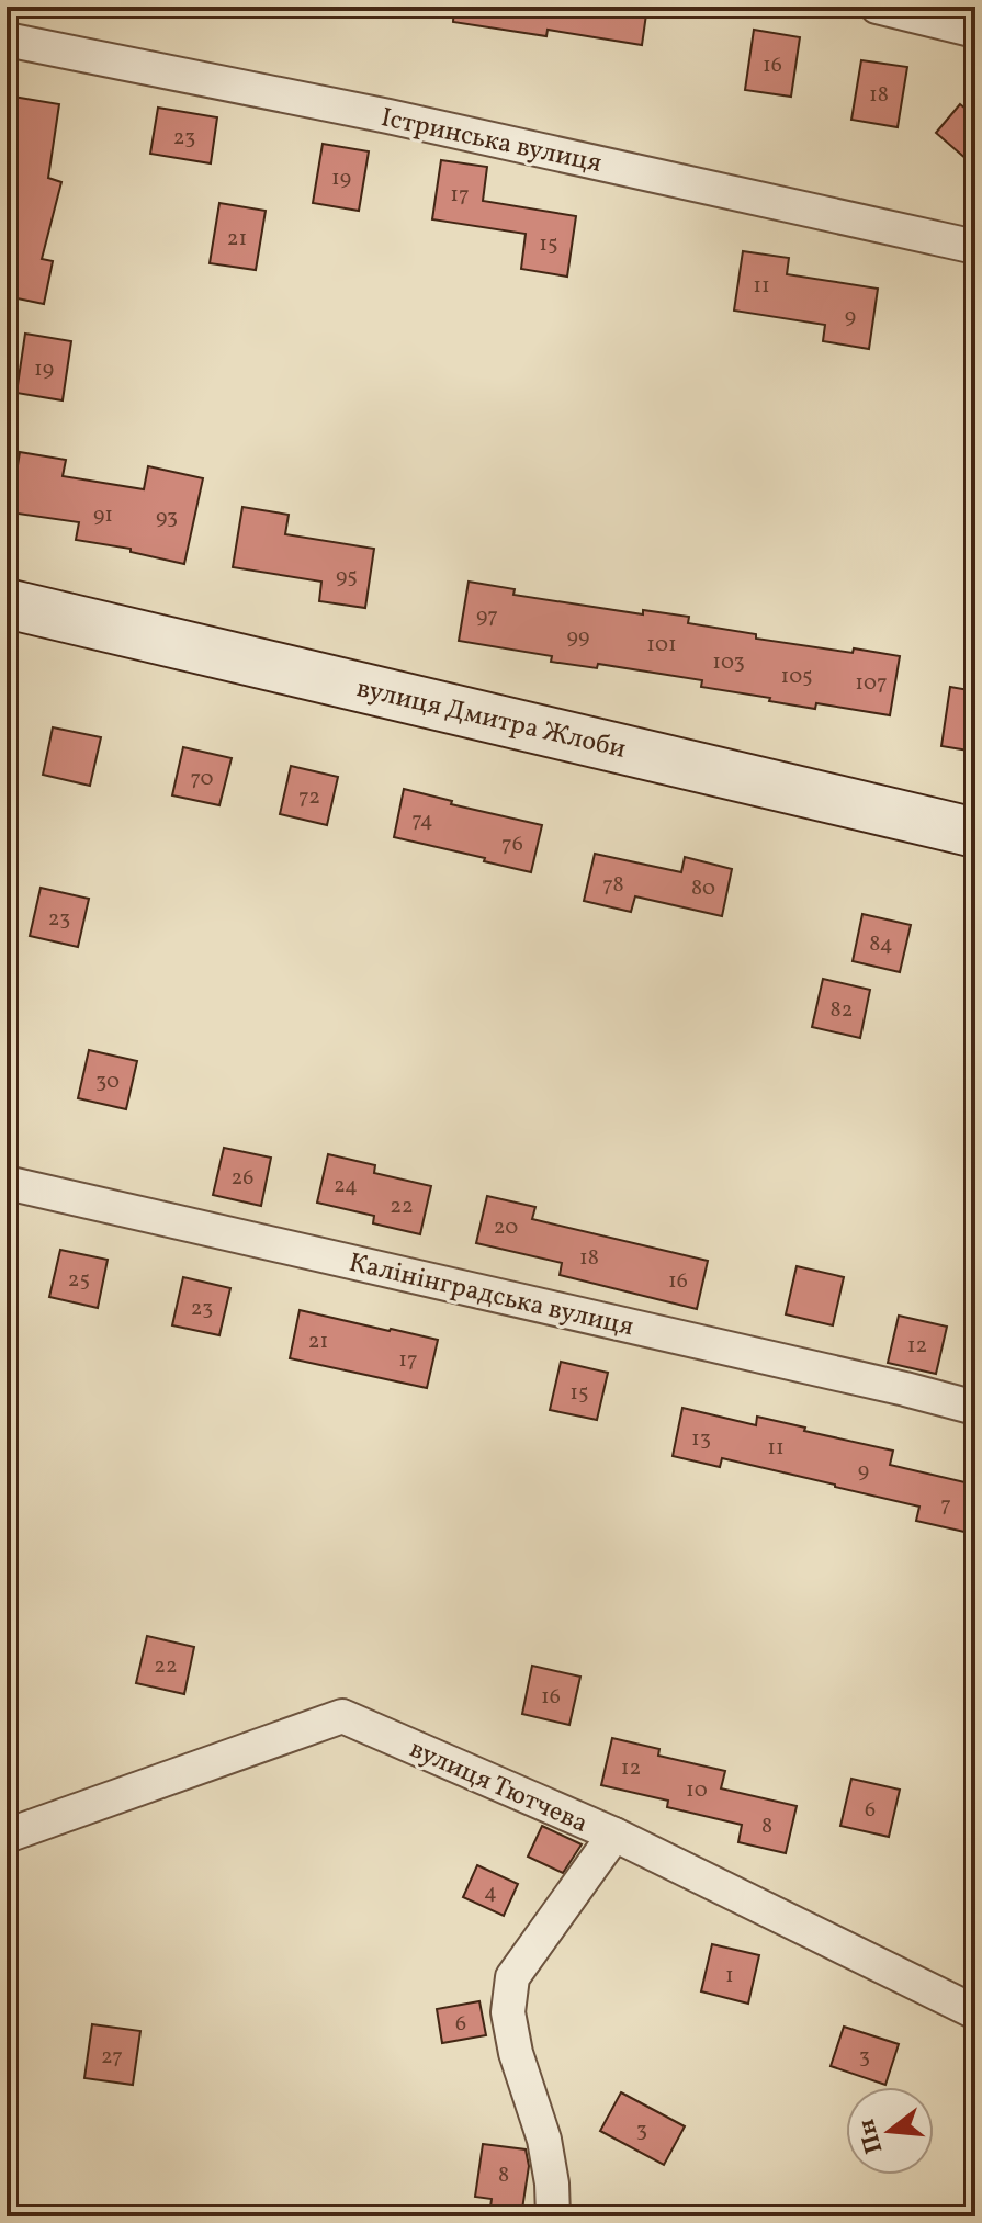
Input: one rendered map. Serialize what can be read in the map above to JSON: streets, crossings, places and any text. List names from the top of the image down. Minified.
{"streets":{"main road":["вулиця Дмитра Жлоби"],"street":["Істринська вулиця","Калінінградська вулиця","вулиця Тютчева"]},"house_numbers":["16","18","23","19","17","21","15","11","9","19","91","93","95","97","99","101","103","105","107","70","72","74","76","78","80","23","84","82","30","26","24","22","20","18","25","16","23","21","12","17","15","13","11","9","7","22","16","12","10","6","8","4","1","6","27","3","3","8"],"north":"left"}
